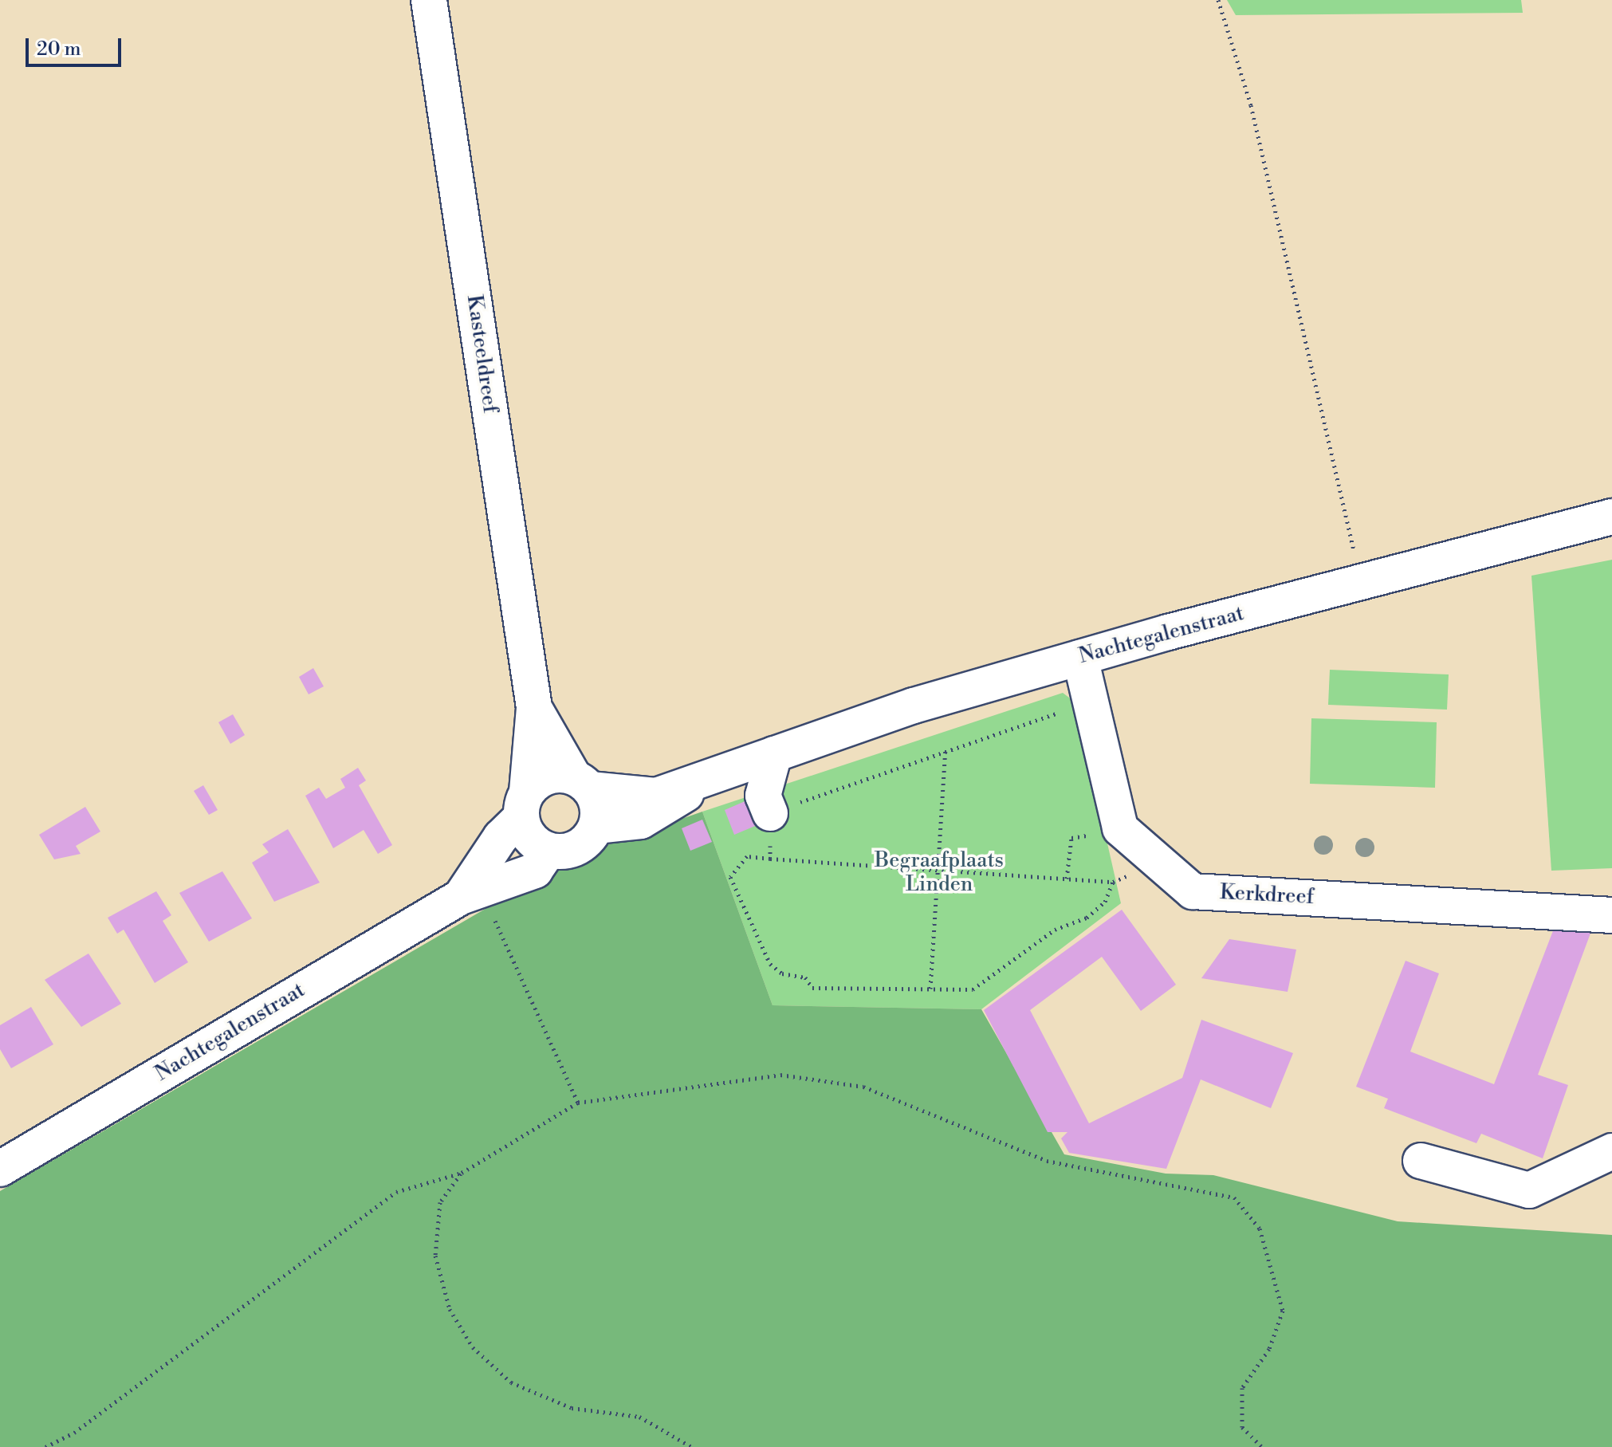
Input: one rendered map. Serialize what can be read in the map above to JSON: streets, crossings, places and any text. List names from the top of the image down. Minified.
{"streets":{"street":["Kasteeldreef","Nachtegalenstraat","Kerkdreef"]},"crossings":[["Kasteeldreef","Nachtegalenstraat"],["Nachtegalenstraat","Kerkdreef"]],"parks":["Begraafplaats Linden"],"scale_bar":"20 m"}
